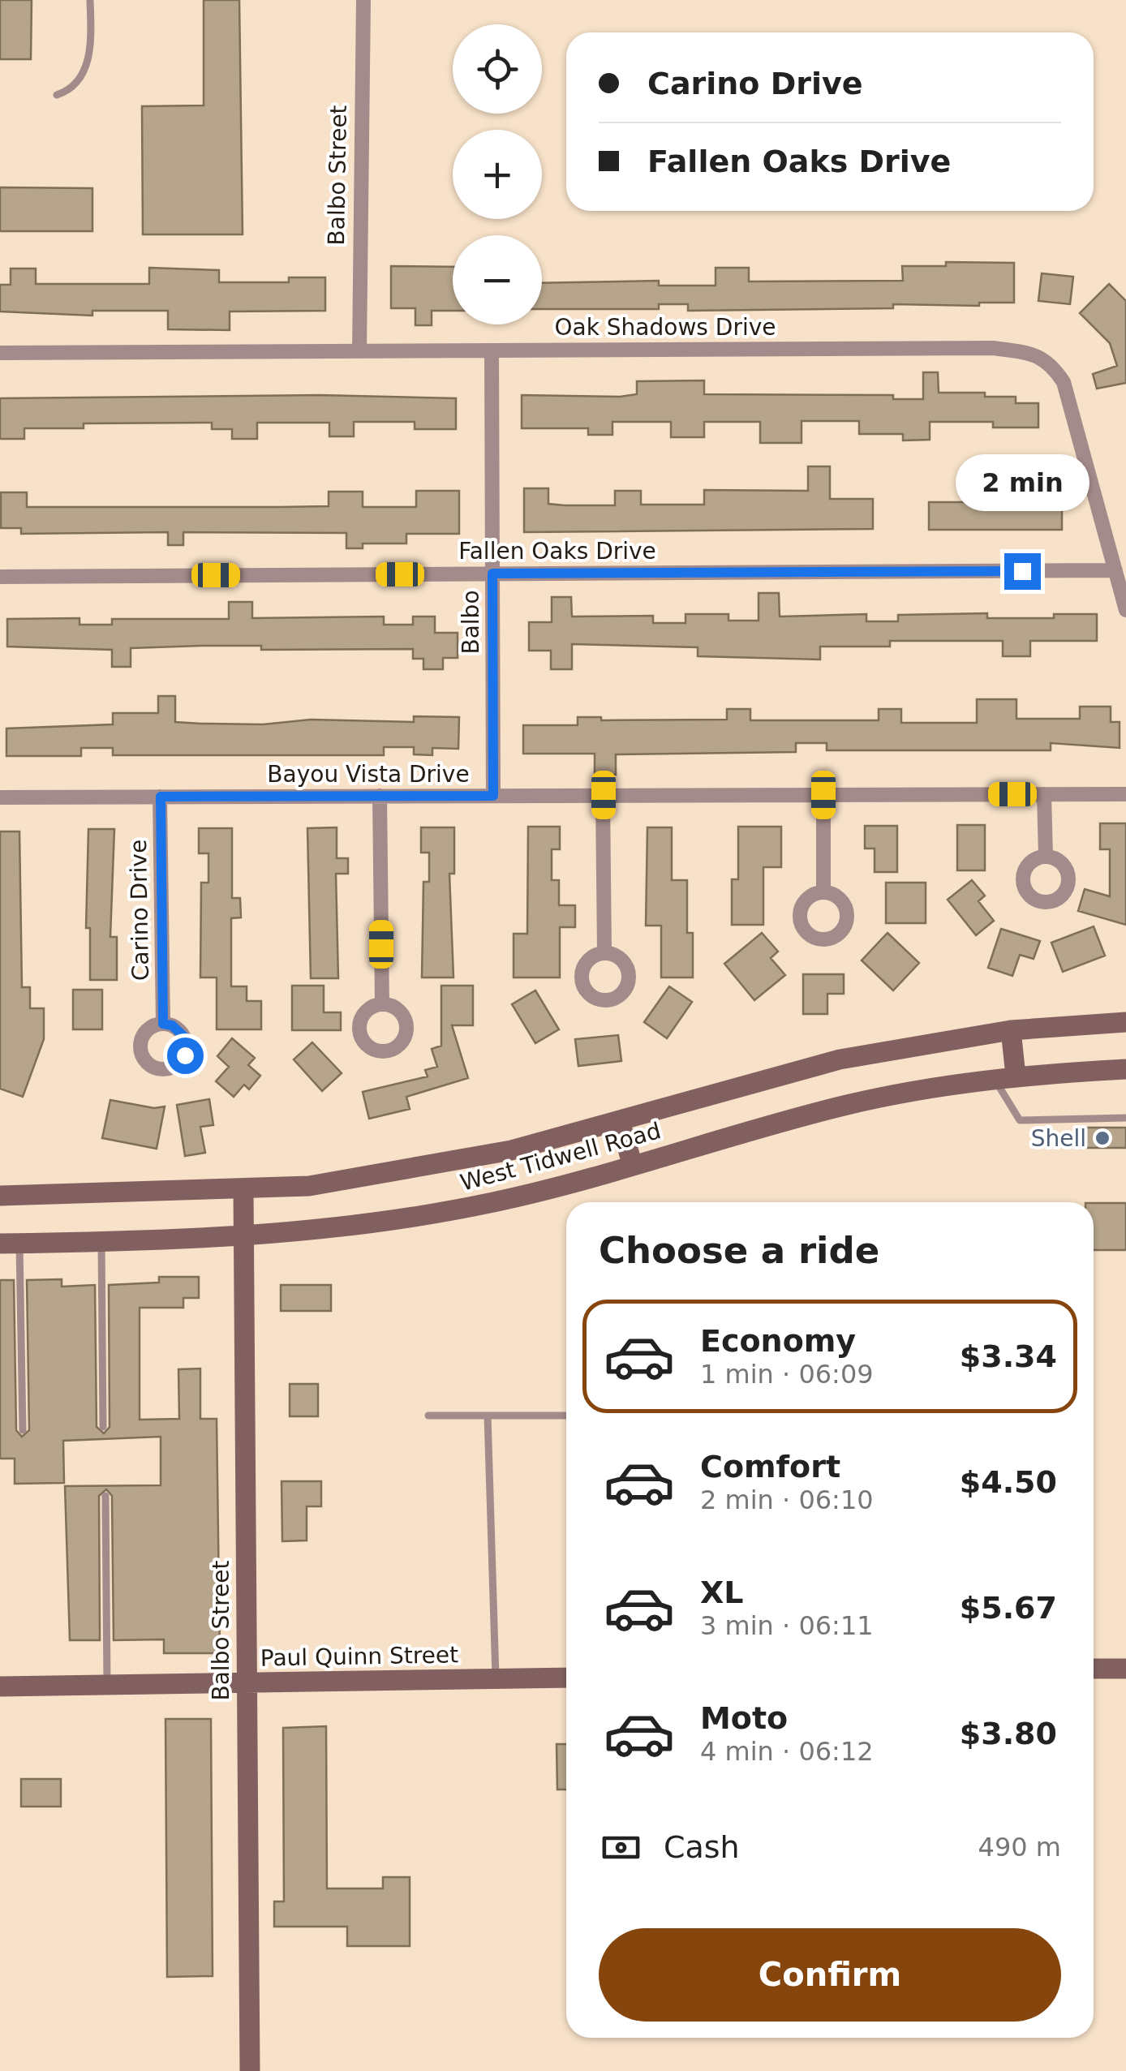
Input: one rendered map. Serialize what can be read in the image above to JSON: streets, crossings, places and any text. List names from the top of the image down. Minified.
{"streets":{"main road":["Balbo Street","West Tidwell Road","Paul Quinn Street"],"street":["Oak Shadows Drive","Fallen Oaks Drive","Balbo","Bayou Vista Drive","Carino Drive"]},"crossings":[["Balbo Street","Oak Shadows Drive"],["Balbo Street","West Tidwell Road"],["Balbo Street","Paul Quinn Street"],["Oak Shadows Drive","Fallen Oaks Drive"],["Oak Shadows Drive","Balbo"],["Fallen Oaks Drive","Balbo"],["Balbo","Bayou Vista Drive"],["Bayou Vista Drive","Carino Drive"]],"places":["Shell"],"page":{"map_buttons":["+","−"],"banner":["Carino Drive","Fallen Oaks Drive"],"bubble":"2 min","heading":"Choose a ride","list":[{"name":"Economy","note":"1 min · 06:09","value":"$3.34"},{"name":"Comfort","note":"2 min · 06:10","value":"$4.50"},{"name":"XL","note":"3 min · 06:11","value":"$5.67"},{"name":"Moto","note":"4 min · 06:12","value":"$3.80"}],"pay":["Cash","490 m"],"buttons":"Confirm"}}
